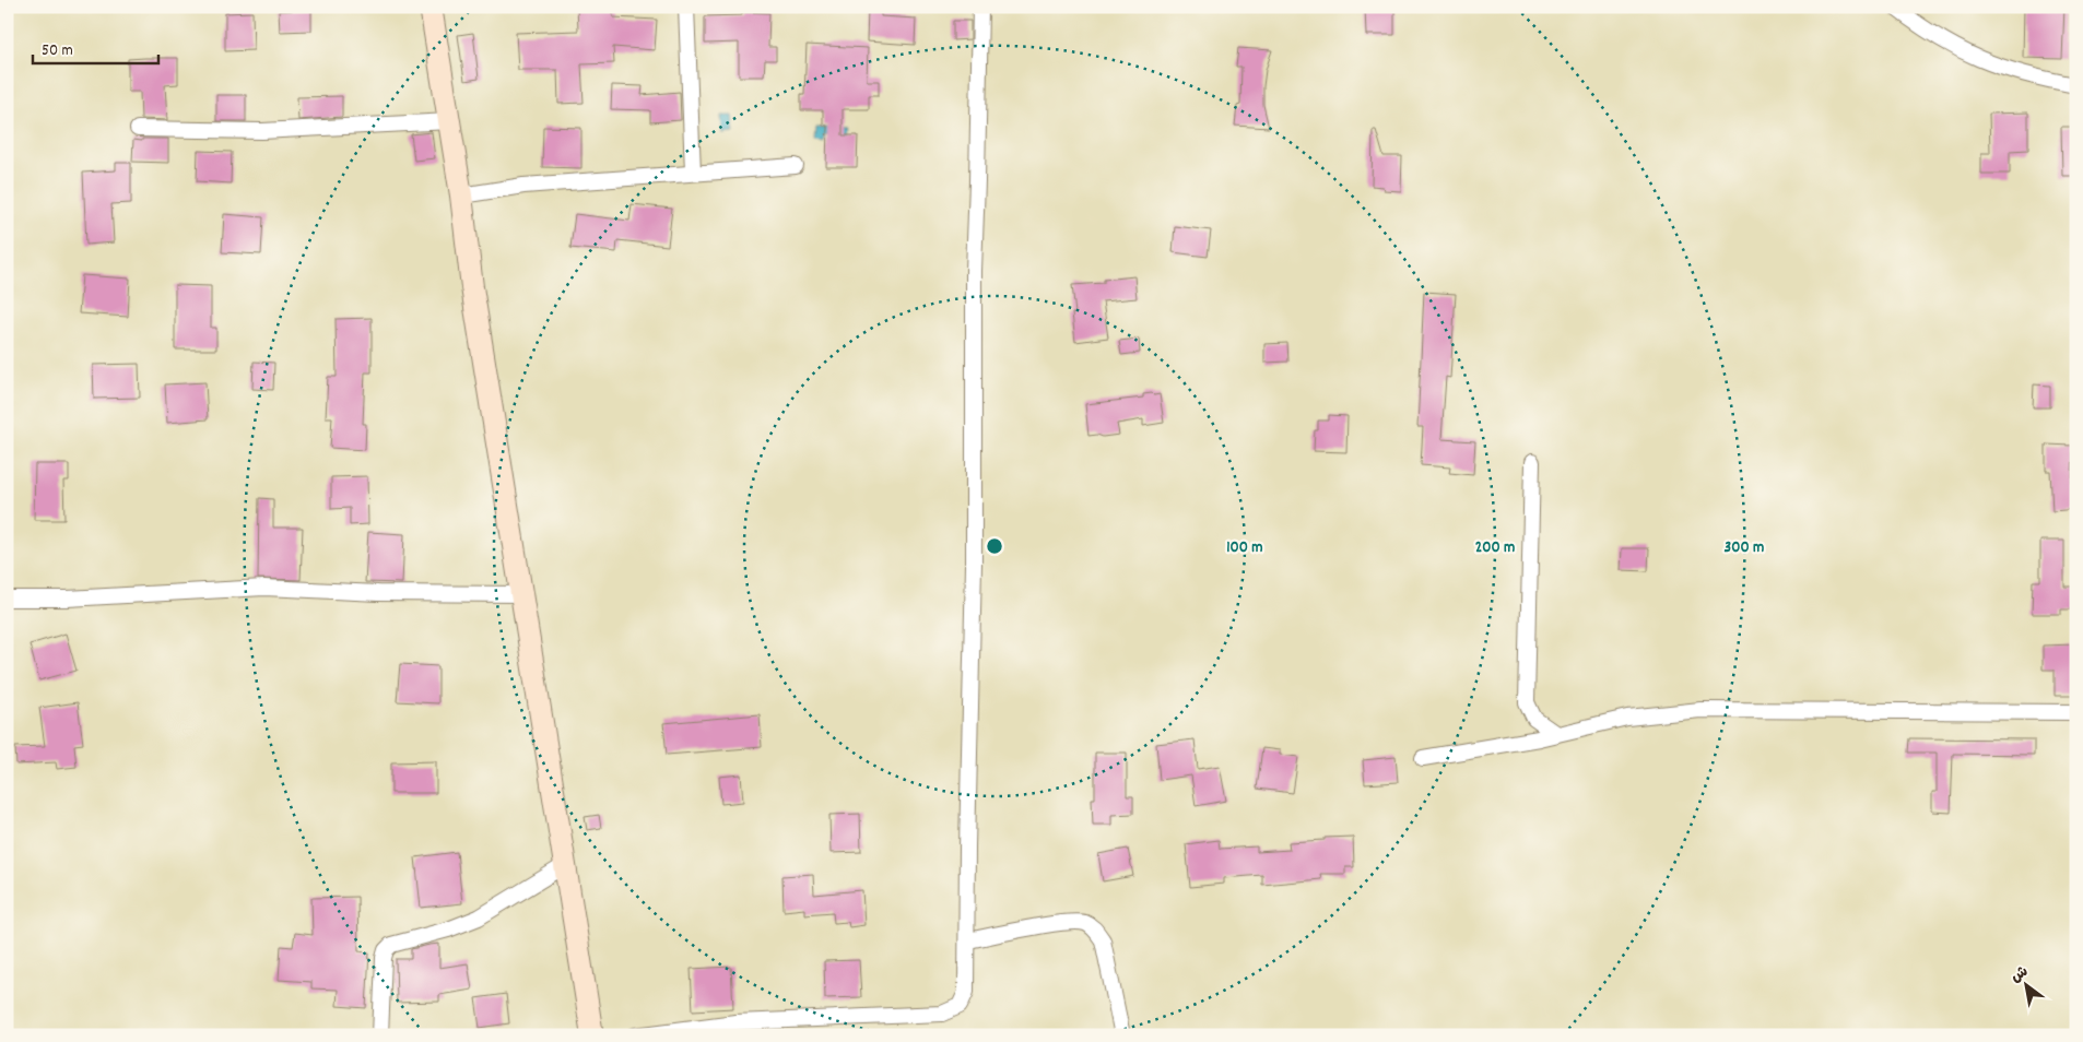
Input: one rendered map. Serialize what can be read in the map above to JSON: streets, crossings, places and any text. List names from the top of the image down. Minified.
{"scale_bar":"50 m","north":"top left","rings":["100 m","200 m","300 m"]}
